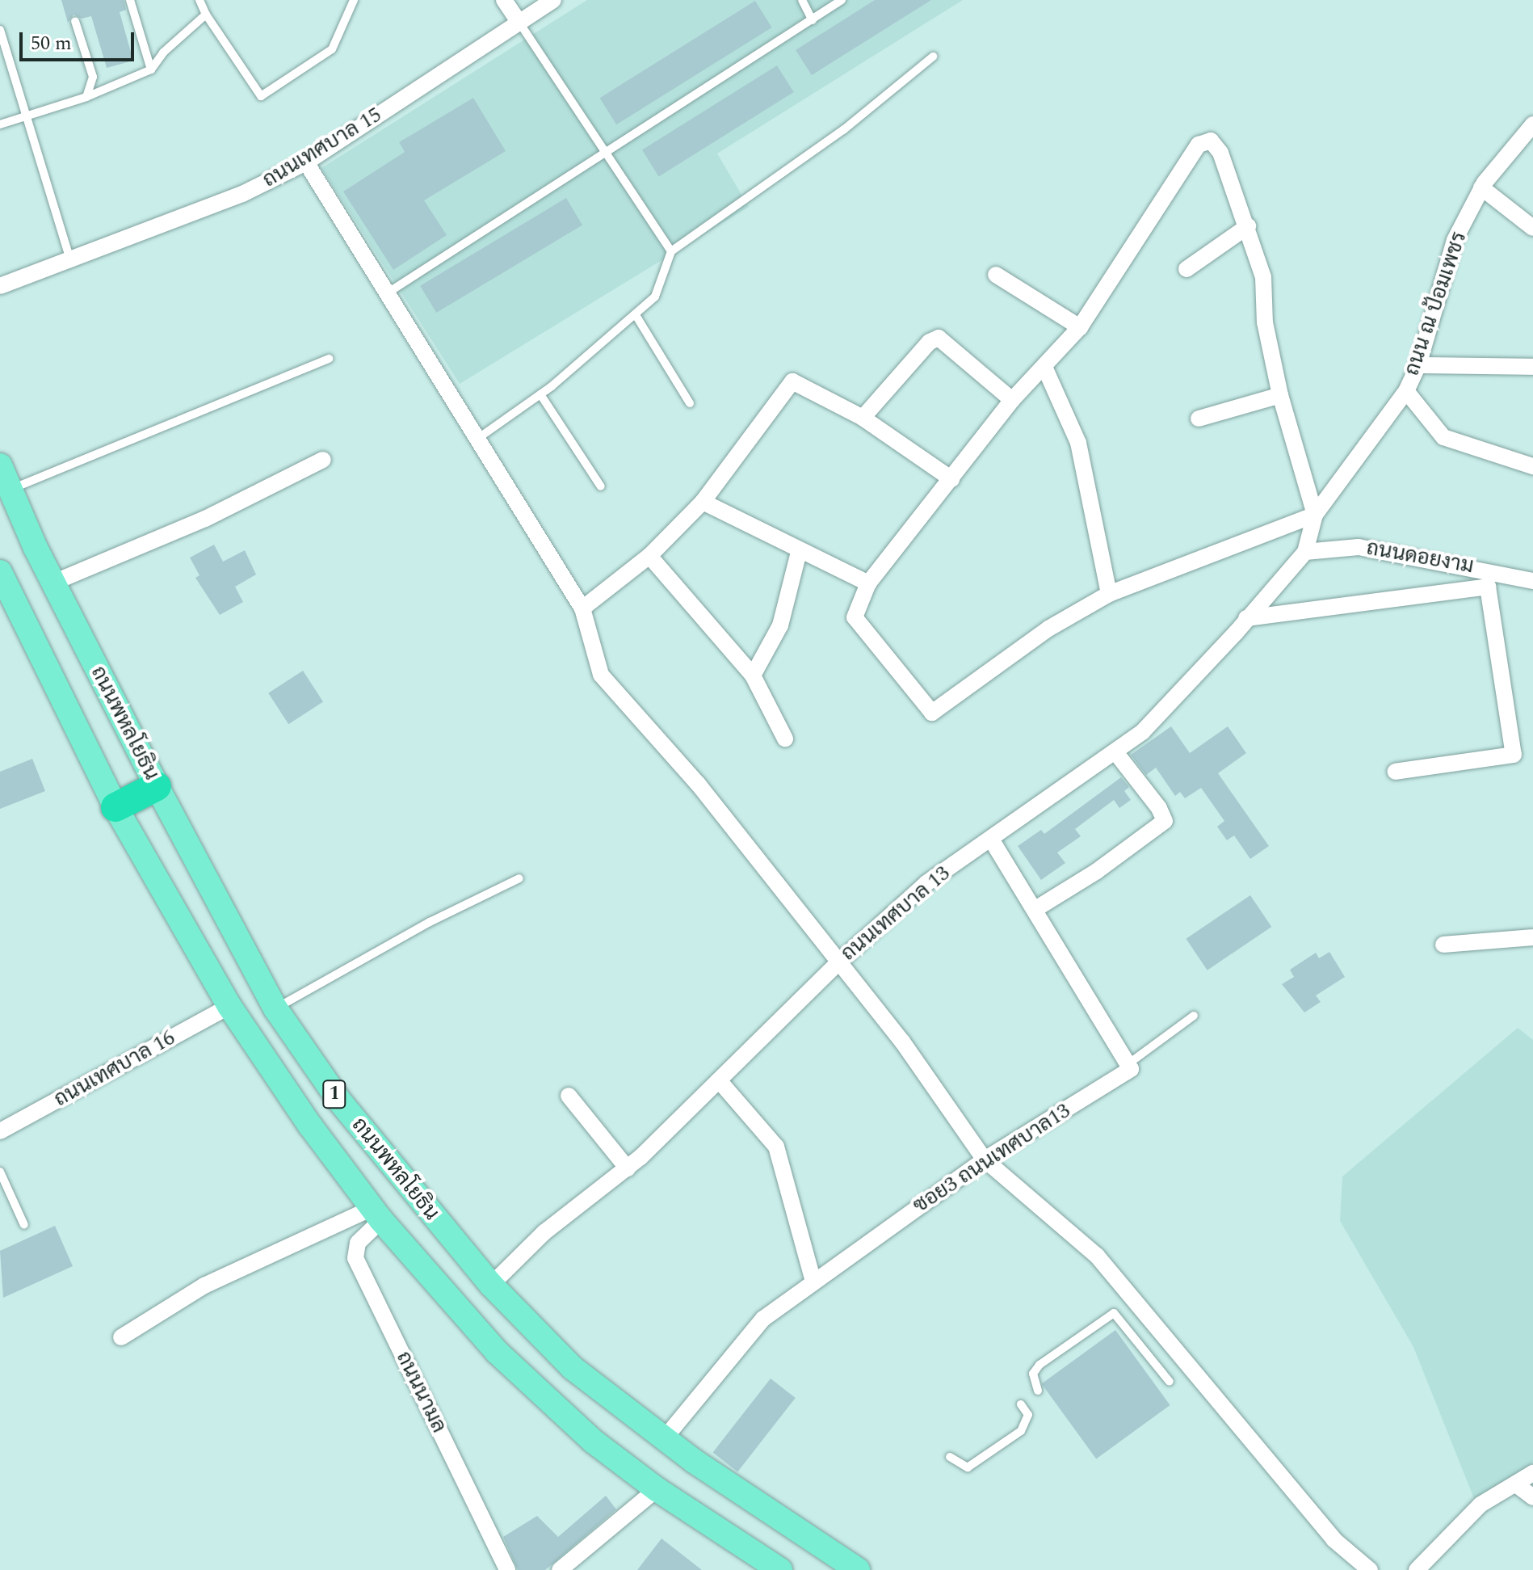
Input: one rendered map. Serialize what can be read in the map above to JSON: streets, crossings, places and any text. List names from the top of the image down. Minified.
{"streets":{"main road":["ถนนพหลโยธิน","1"],"street":["ถนนเทศบาล 15","ถนน ณ ป้อมเพชร","ถนนดอยงาม","ถนนเทศบาล 13","ถนนเทศบาล 16","ซอย3 ถนนเทศบาล13","ถนนนามล"]},"crossings":[["ถนน ณ ป้อมเพชร","ถนนดอยงาม"],["ถนน ณ ป้อมเพชร","ถนนเทศบาล 13"],["ถนนดอยงาม","ถนนเทศบาล 13"],["ถนนพหลโยธิน","ถนนเทศบาล 13"],["ถนนพหลโยธิน","ถนนเทศบาล 16"],["ถนนพหลโยธิน","ซอย3 ถนนเทศบาล13"],["ถนนพหลโยธิน","ถนนนามล"]],"scale_bar":"50 m"}
